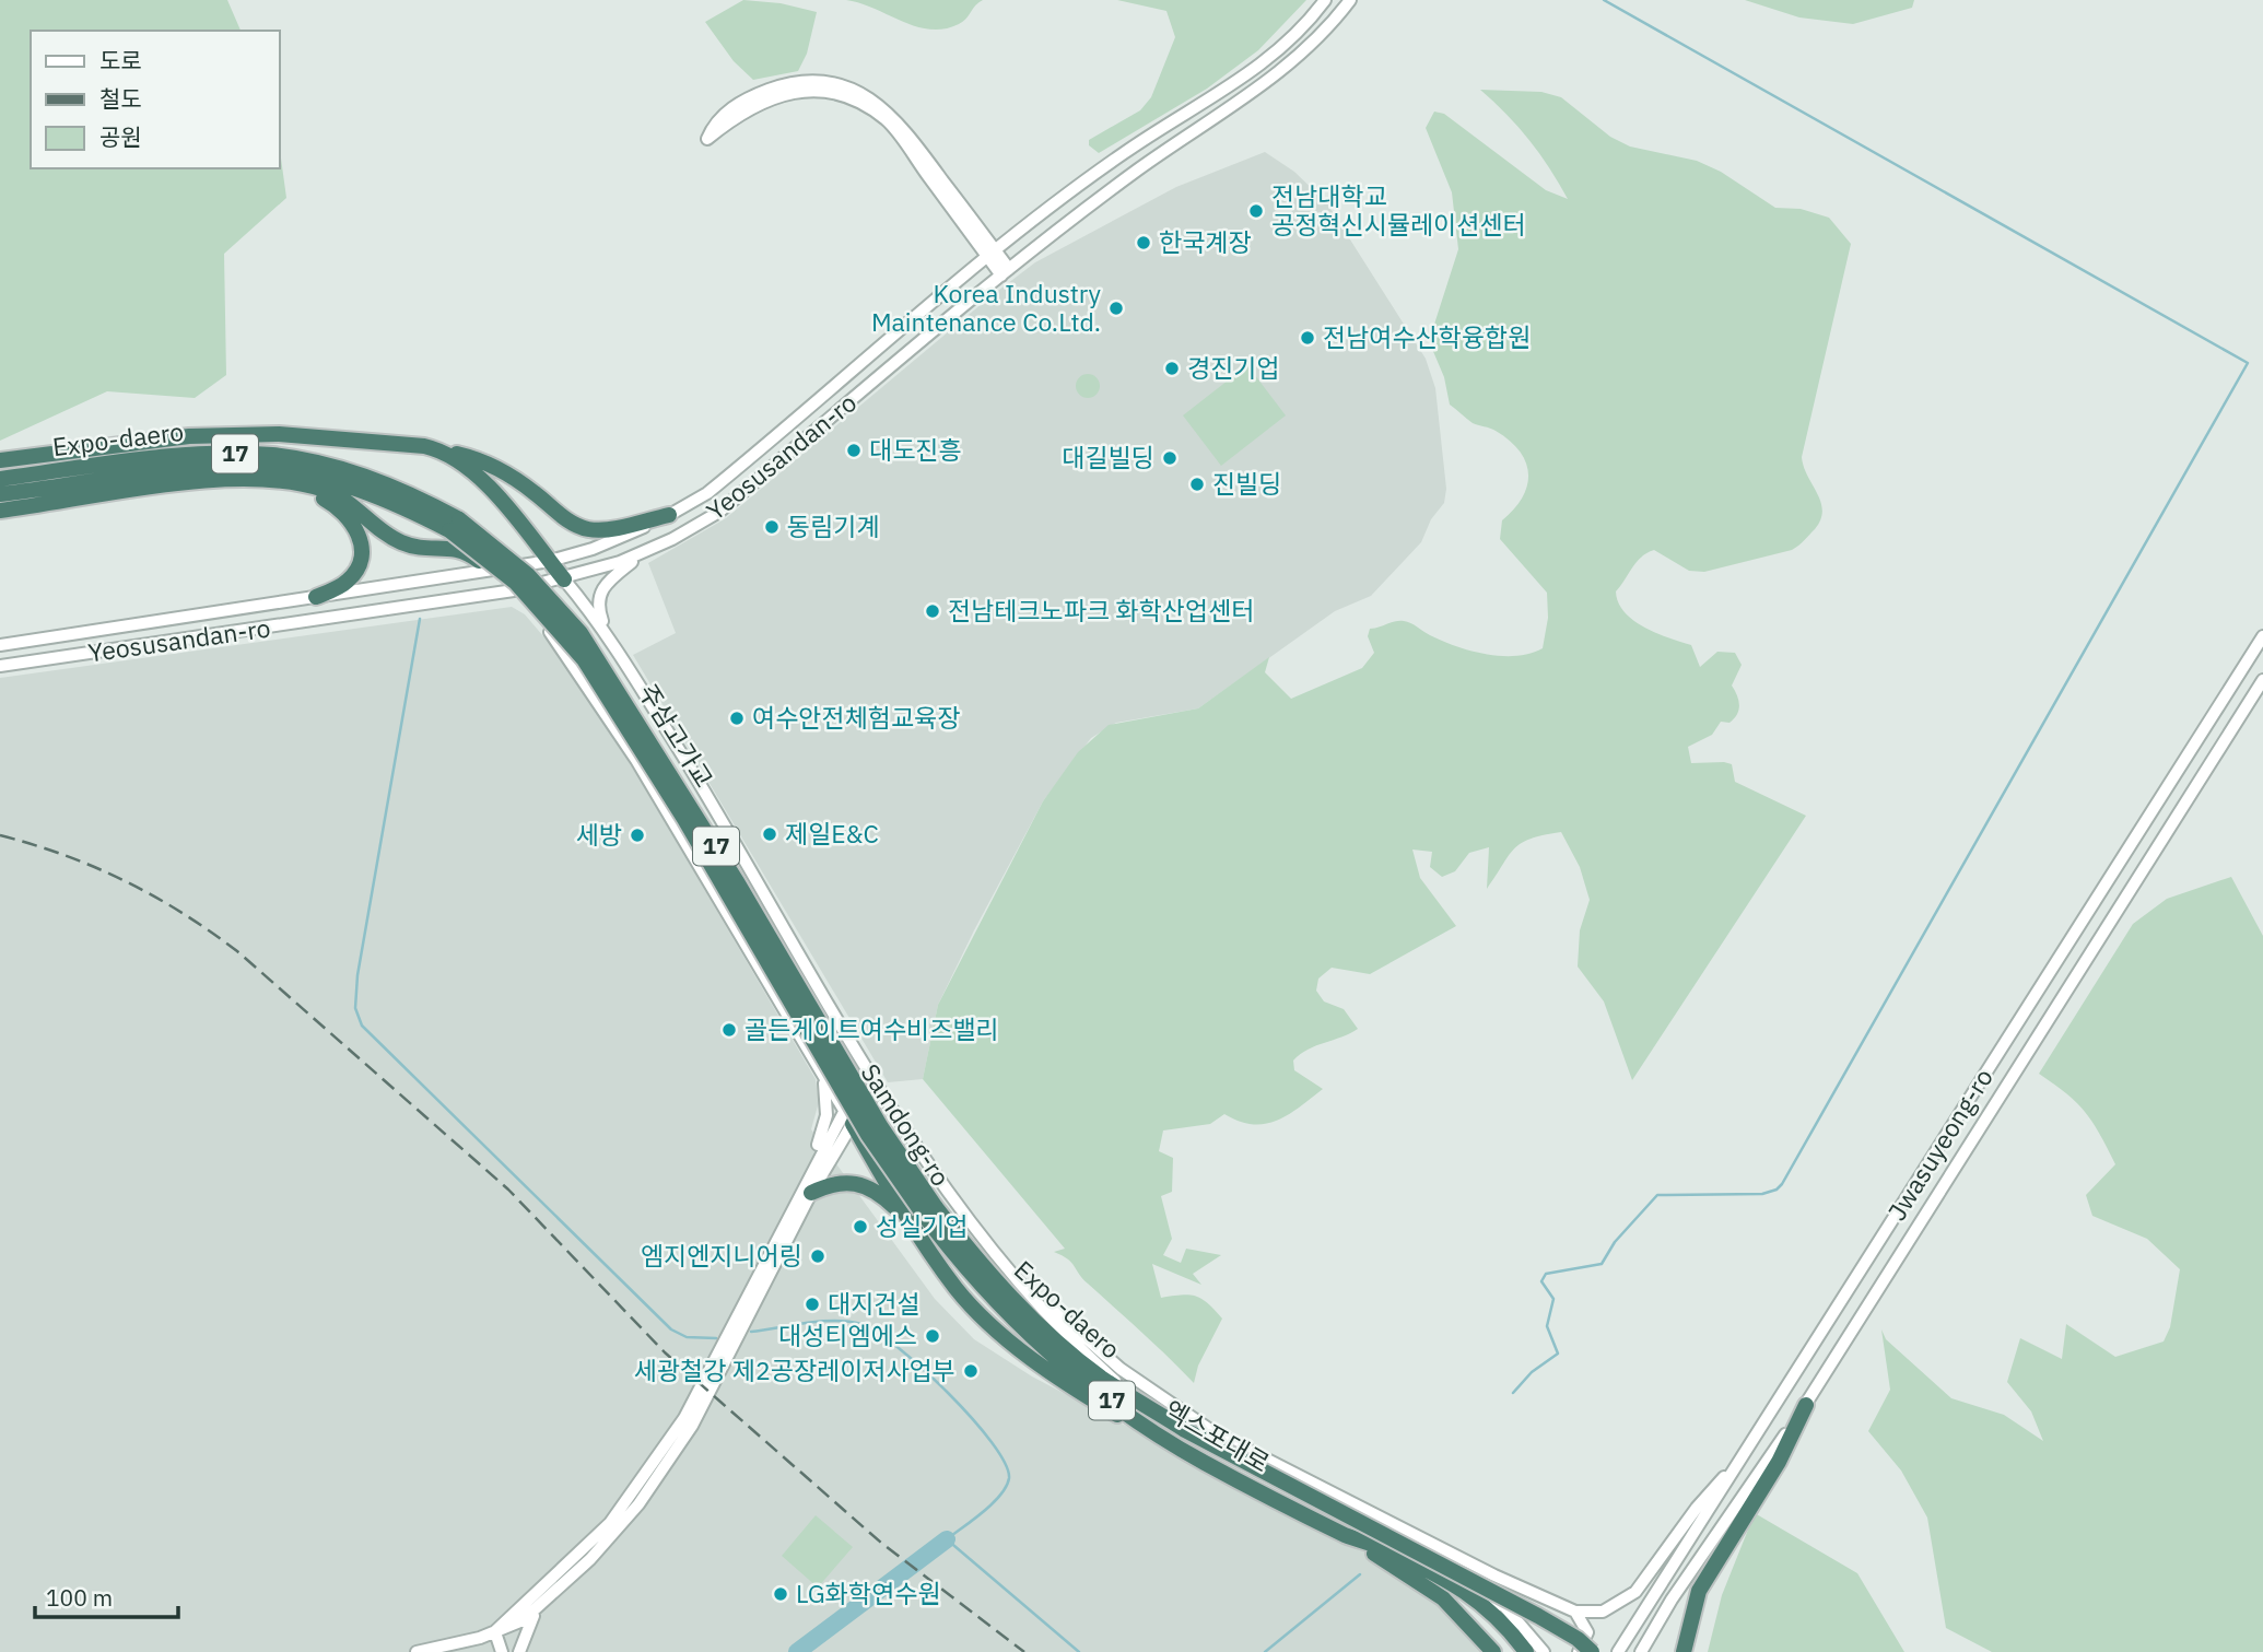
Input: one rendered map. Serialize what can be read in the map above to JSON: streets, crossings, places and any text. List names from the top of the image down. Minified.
{"streets":{"highway":["Expo-daero","17","주삼고가교","엑스포대로"],"street":["Yeosusandan-ro","Samdong-ro","Jwasuyeong-ro"]},"crossings":[["Expo-daero","주삼고가교"],["Expo-daero","엑스포대로"],["Yeosusandan-ro","Samdong-ro"],["주삼고가교","엑스포대로"]],"places":["전남대학교 공정혁신시뮬레이션센터","한국계장","Korea Industry Maintenance Co.Ltd.","전남여수산학융합원","경진기업","대도진흥","대길빌딩","진빌딩","동림기계","전남테크노파크 화학산업센터","여수안전체험교육장","제일E&C","세방","골든게이트여수비즈밸리","성실기업","엠지엔지니어링","대지건설","대성티엠에스","세광철강 제2공장레이저사업부","LG화학연수원"],"legend":["도로","철도","공원"],"scale_bar":"100 m"}
